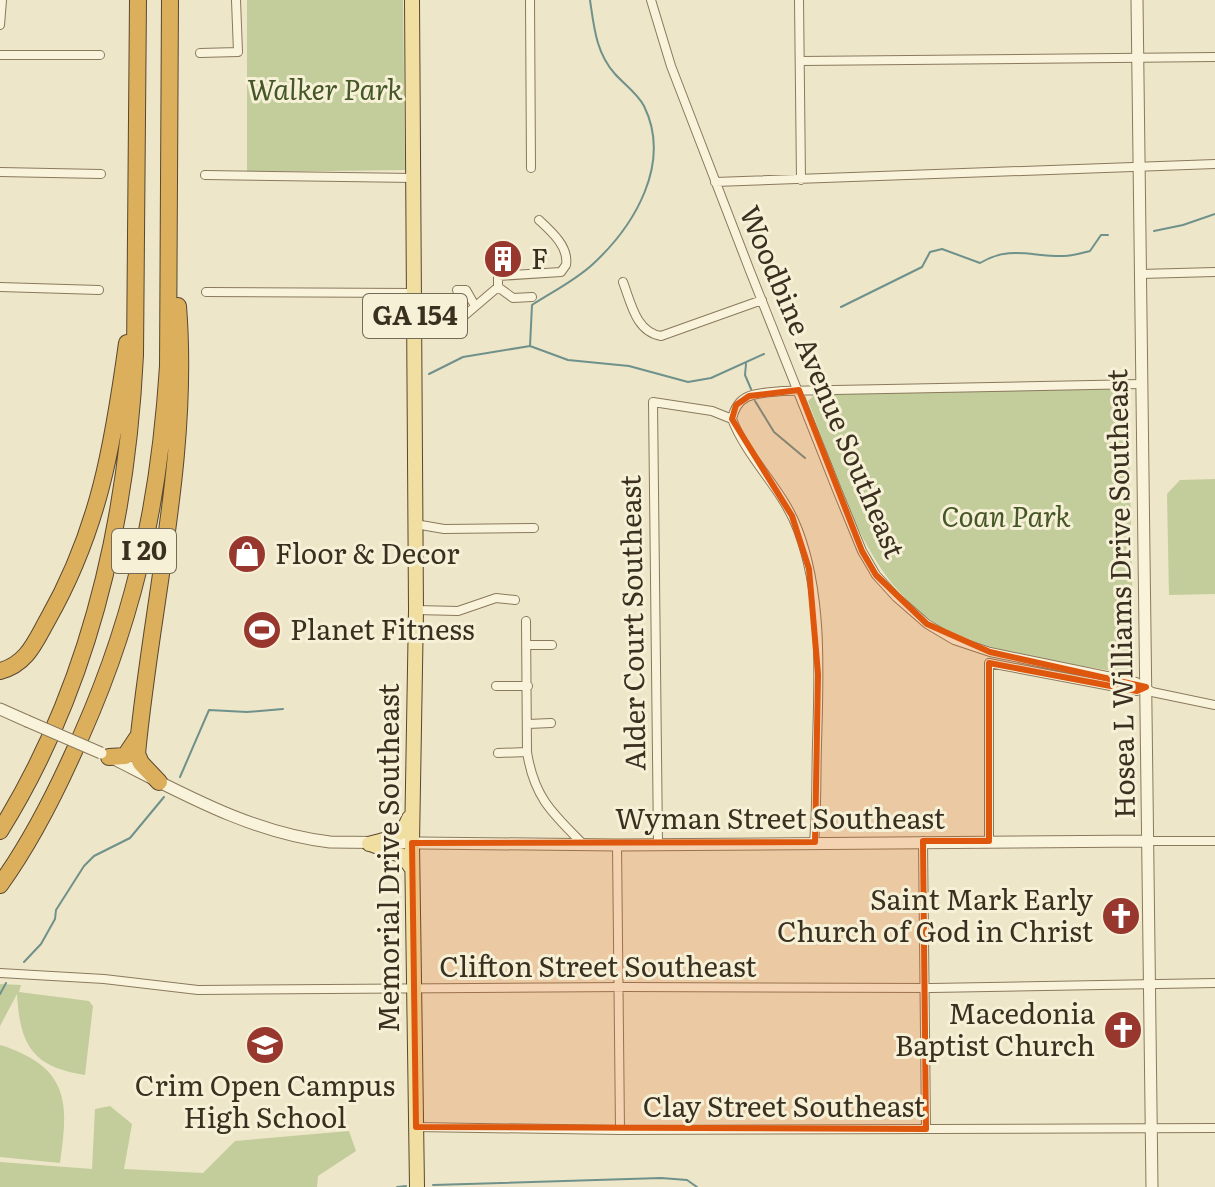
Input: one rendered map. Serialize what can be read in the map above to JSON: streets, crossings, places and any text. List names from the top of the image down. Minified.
{"streets":{"highway":["I 20"],"main road":["GA 154","Memorial Drive Southeast"],"street":["Woodbine Avenue Southeast","Hosea L Williams Drive Southeast","Alder Court Southeast","Wyman Street Southeast","Clifton Street Southeast","Clay Street Southeast"]},"crossings":[["Woodbine Avenue Southeast","Hosea L Williams Drive Southeast"],["Hosea L Williams Drive Southeast","Wyman Street Southeast"],["Hosea L Williams Drive Southeast","Clifton Street Southeast"],["Hosea L Williams Drive Southeast","Clay Street Southeast"],["Alder Court Southeast","Wyman Street Southeast"],["Wyman Street Southeast","Memorial Drive Southeast"],["Memorial Drive Southeast","Clifton Street Southeast"],["Memorial Drive Southeast","Clay Street Southeast"]],"parks":["Walker Park","Coan Park"],"places":{"building":["F"],"shop":["Floor & Decor"],"sports":["Planet Fitness"],"church":["Saint Mark Early Church of God in Christ","Macedonia Baptist Church"],"school or university":["Crim Open Campus High School"]}}
